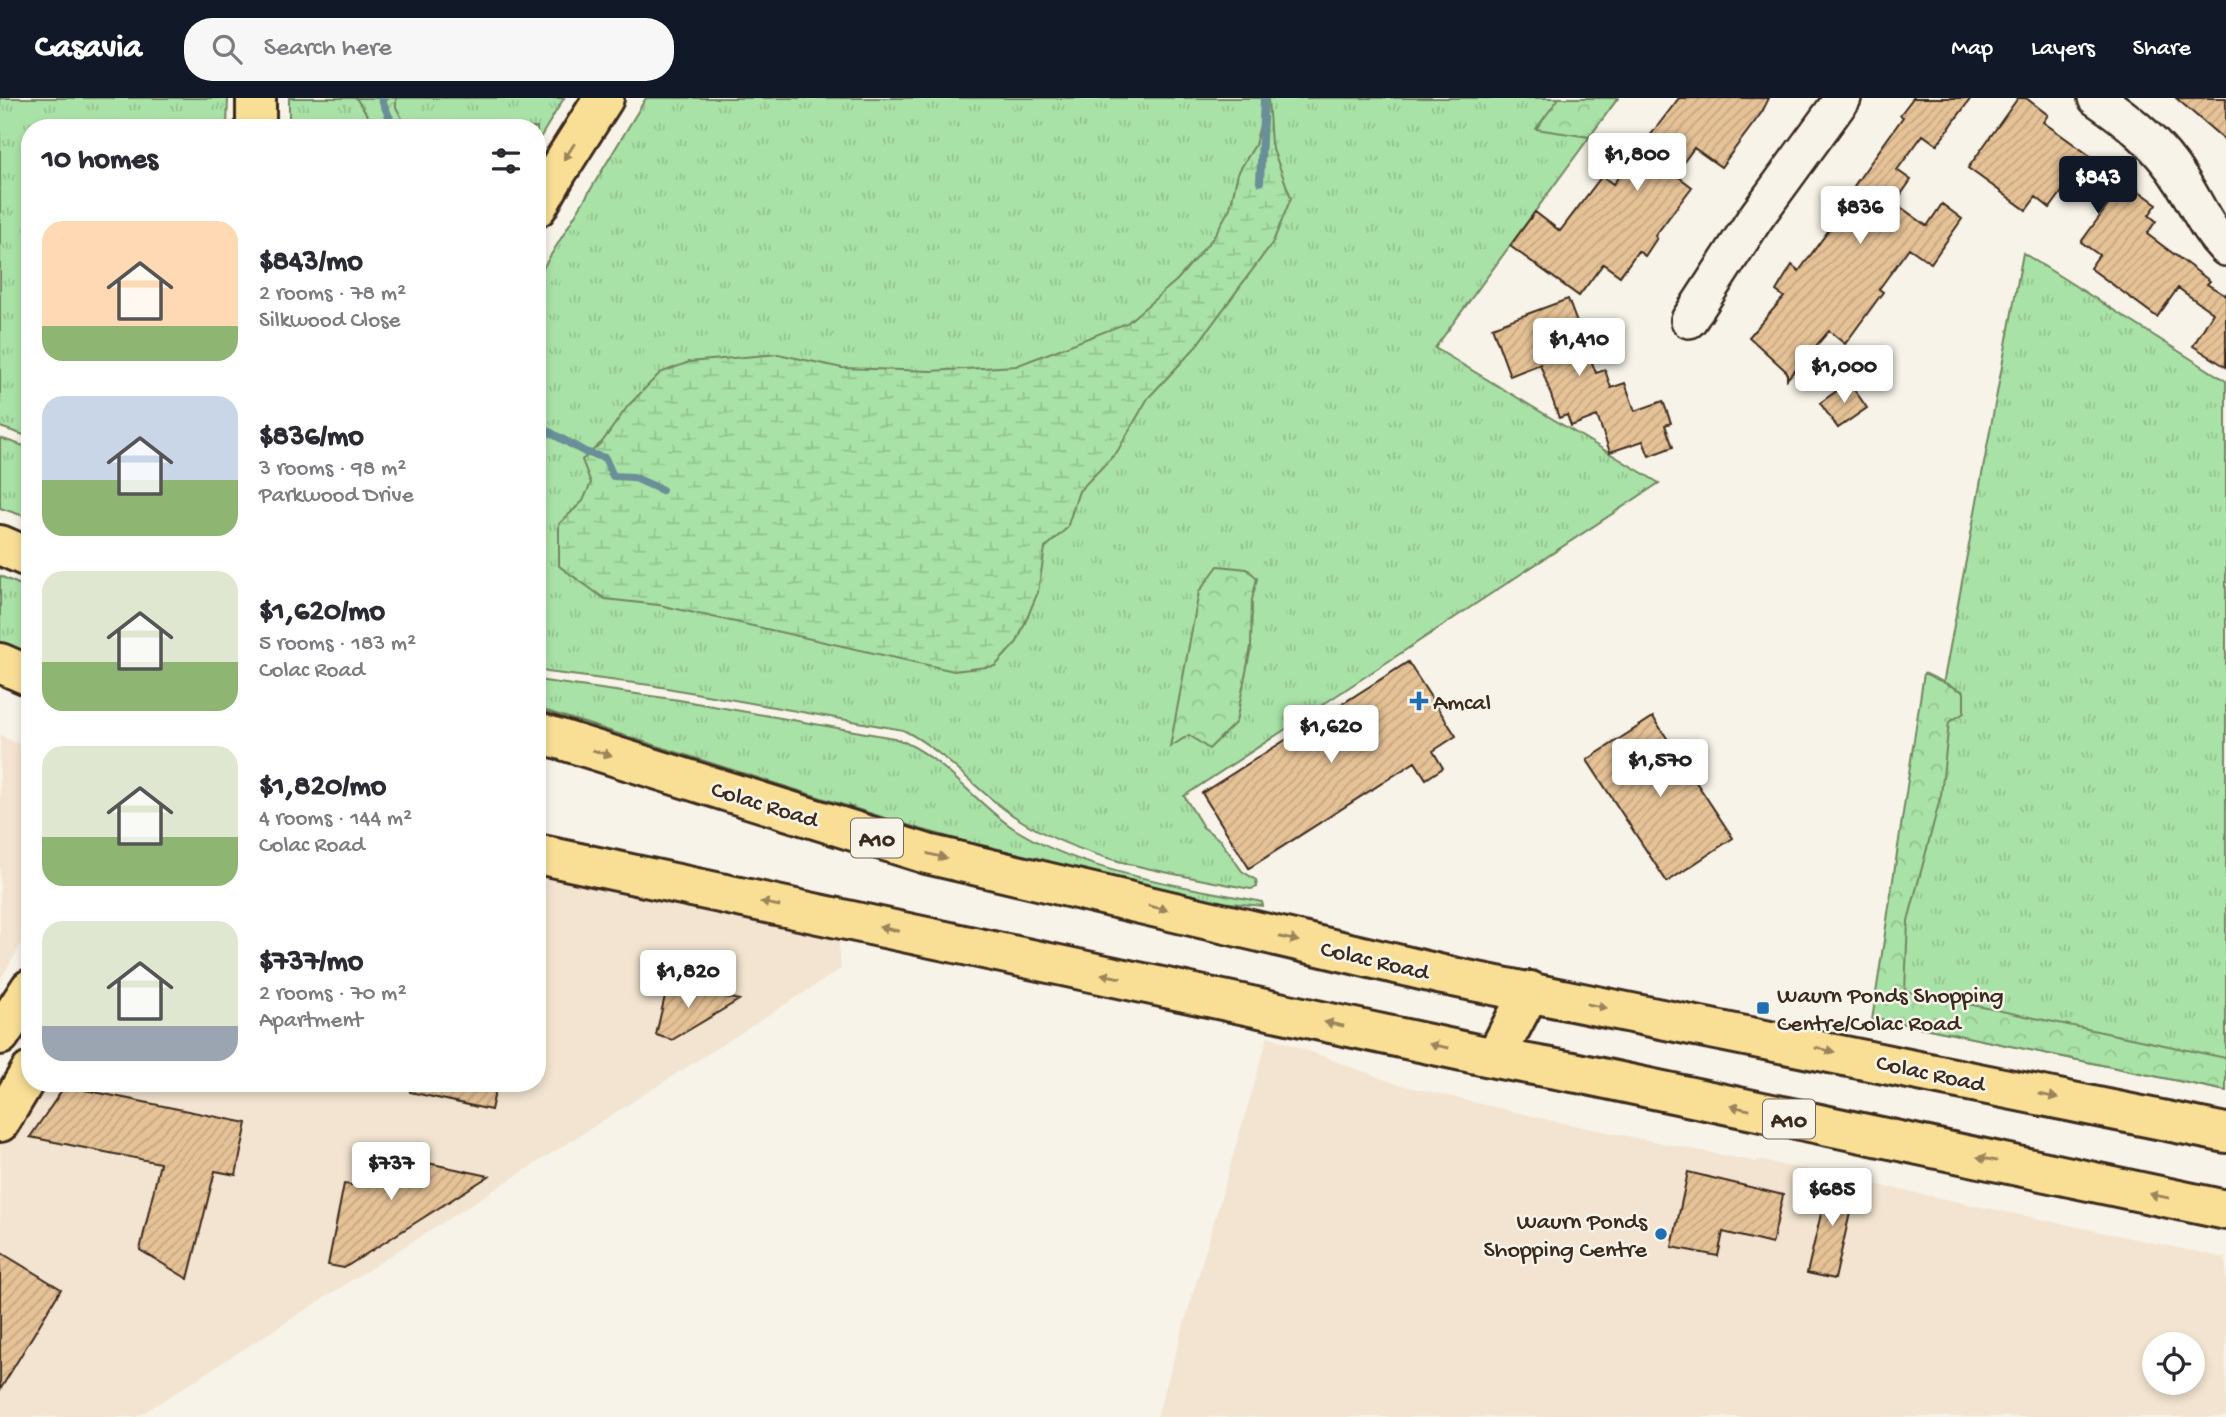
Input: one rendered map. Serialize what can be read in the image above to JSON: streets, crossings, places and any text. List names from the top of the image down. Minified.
{"streets":{"main road":["Colac Road","A10"]},"places":{"health":["Amcal"],"transit":["Waurn Ponds Shopping Centre/Colac Road"],"other":["Waurn Ponds Shopping Centre"]},"page":{"header":"Casavia","search":"Search here","nav":["Map","Layers","Share"],"heading":"10 homes","price":["$1,800","$843","$836","$1,410","$1,000","$1,620","$1,570","$1,820","$737","$685"],"list":[{"name":"$843/mo","note":"2 rooms · 78 m² · Silkwood Close"},{"name":"$836/mo","note":"3 rooms · 98 m² · Parkwood Drive"},{"name":"$1,620/mo","note":"5 rooms · 183 m² · Colac Road"},{"name":"$1,820/mo","note":"4 rooms · 144 m² · Colac Road"},{"name":"$737/mo","note":"2 rooms · 70 m² · Apartment"}]}}
